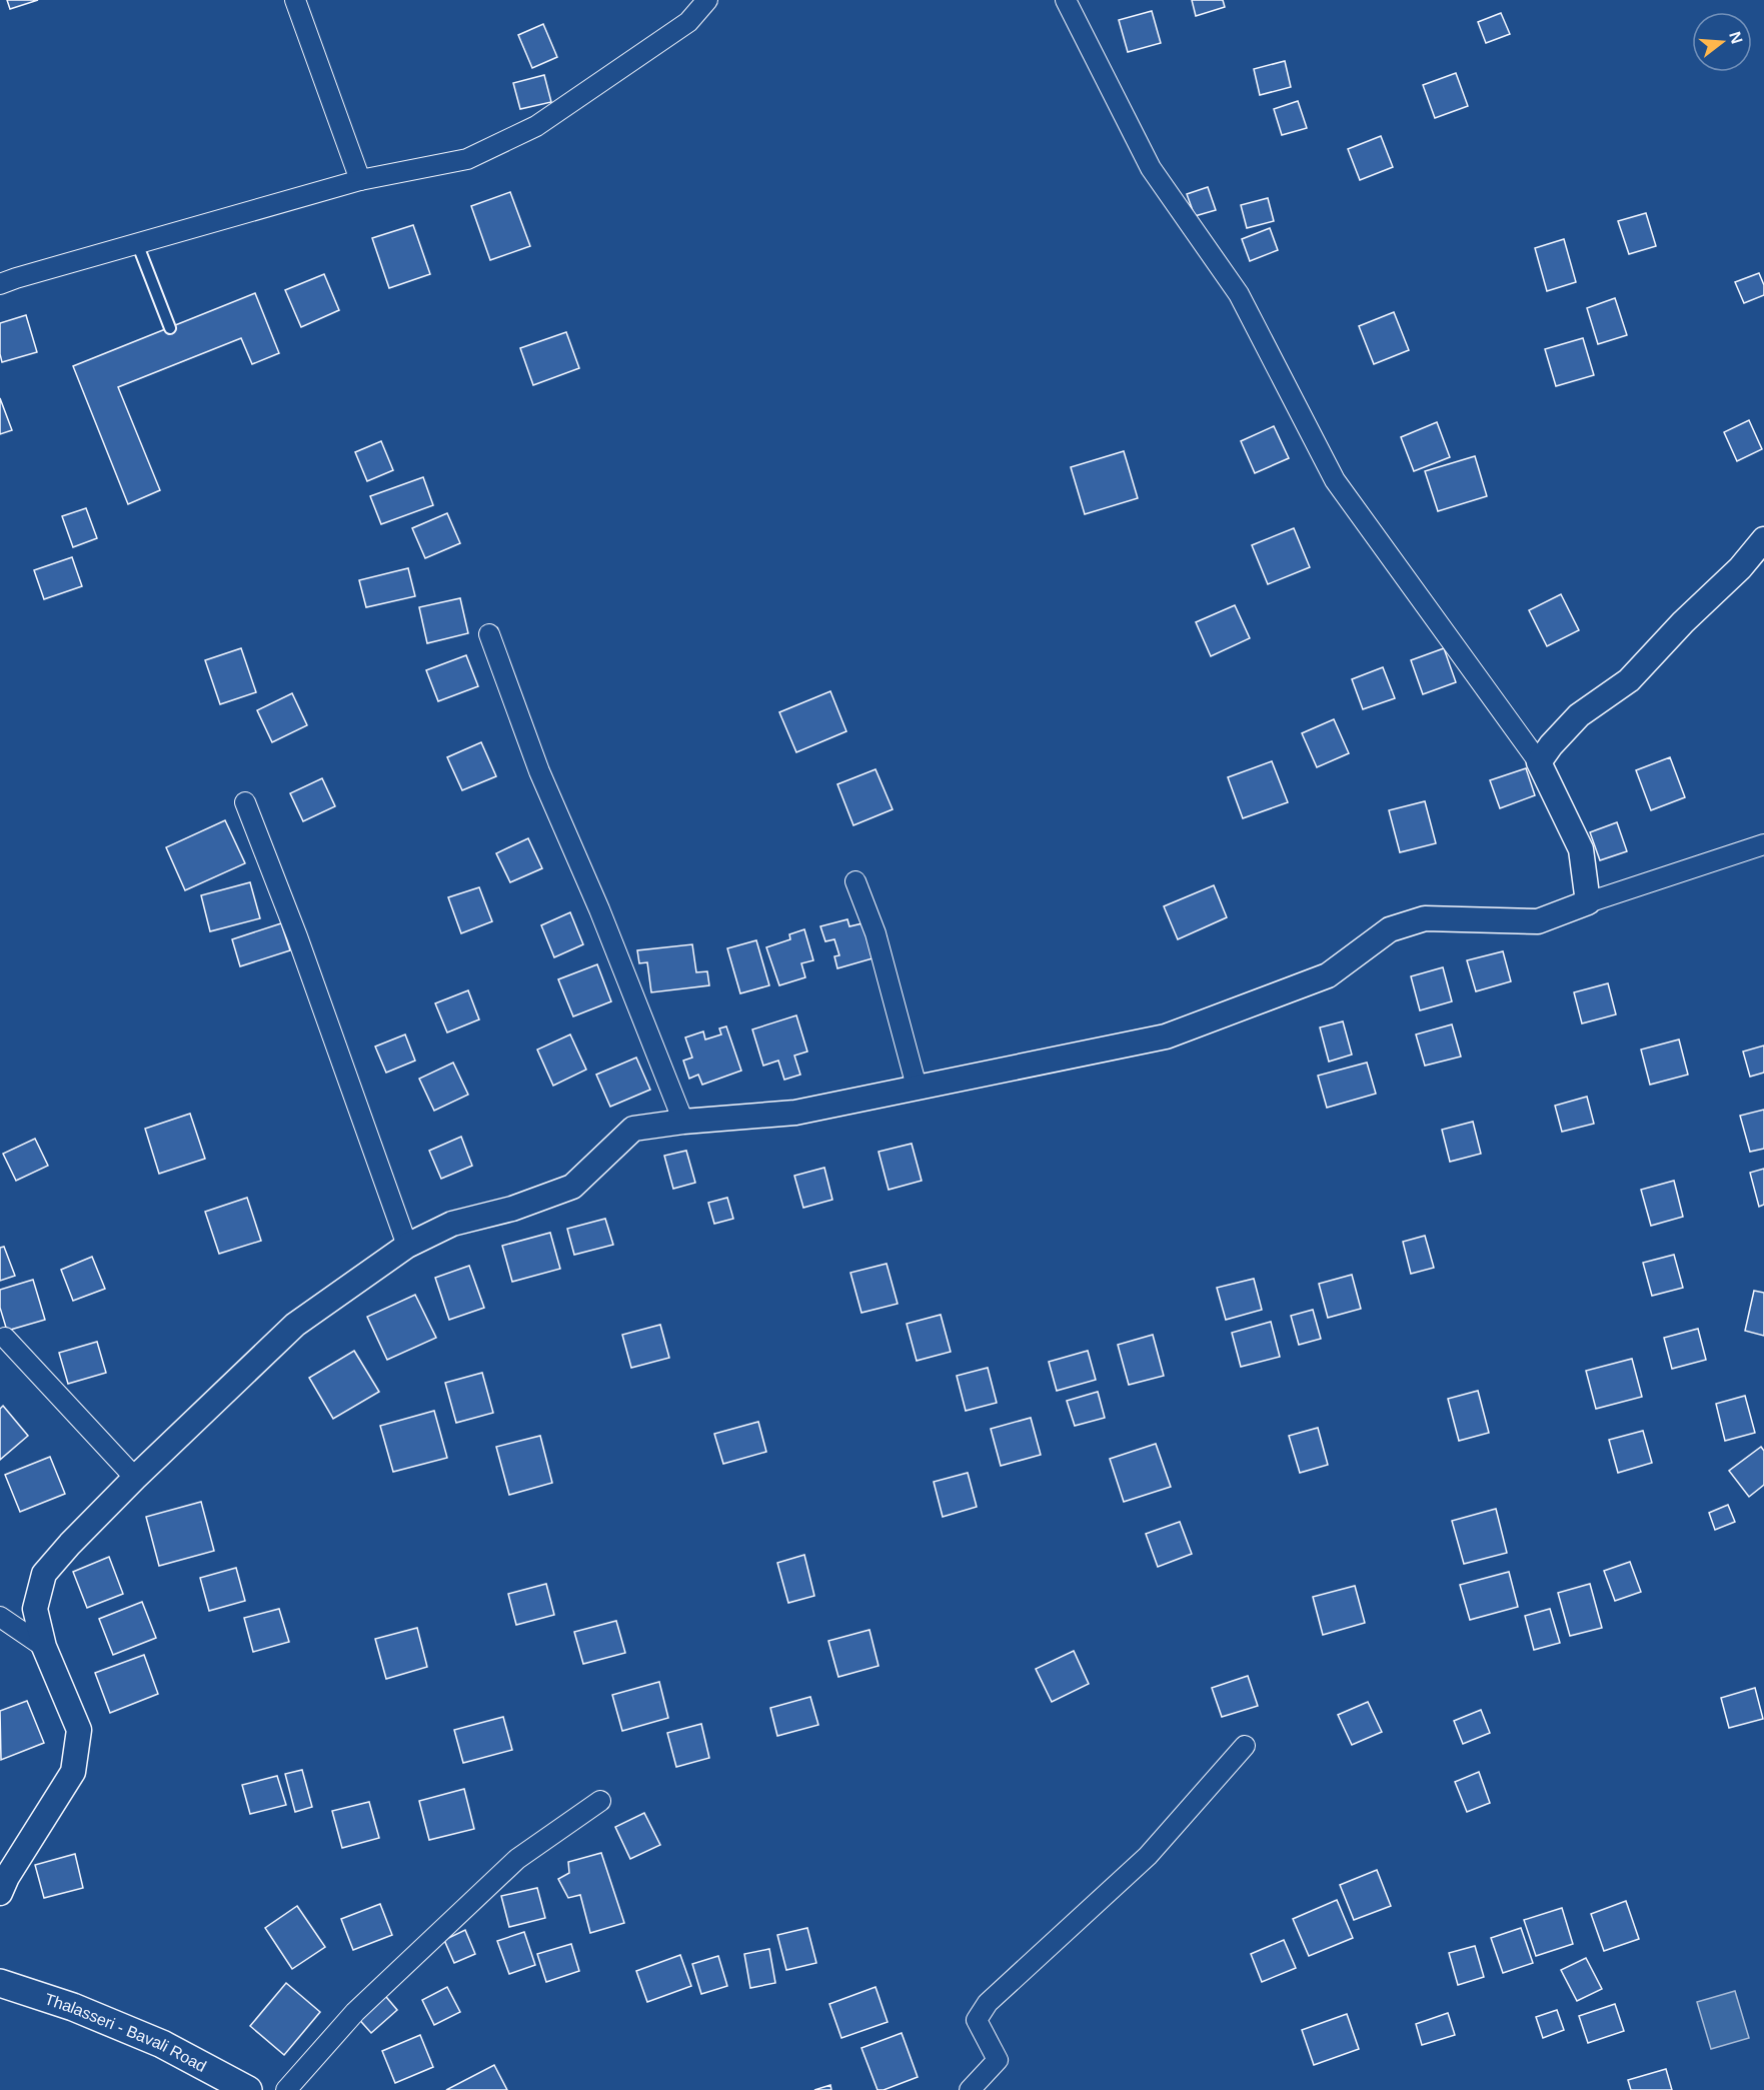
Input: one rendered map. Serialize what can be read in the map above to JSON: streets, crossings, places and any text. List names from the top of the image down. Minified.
{"streets":{"main road":["Thalasseri - Bavali Road"]},"north":"right"}
